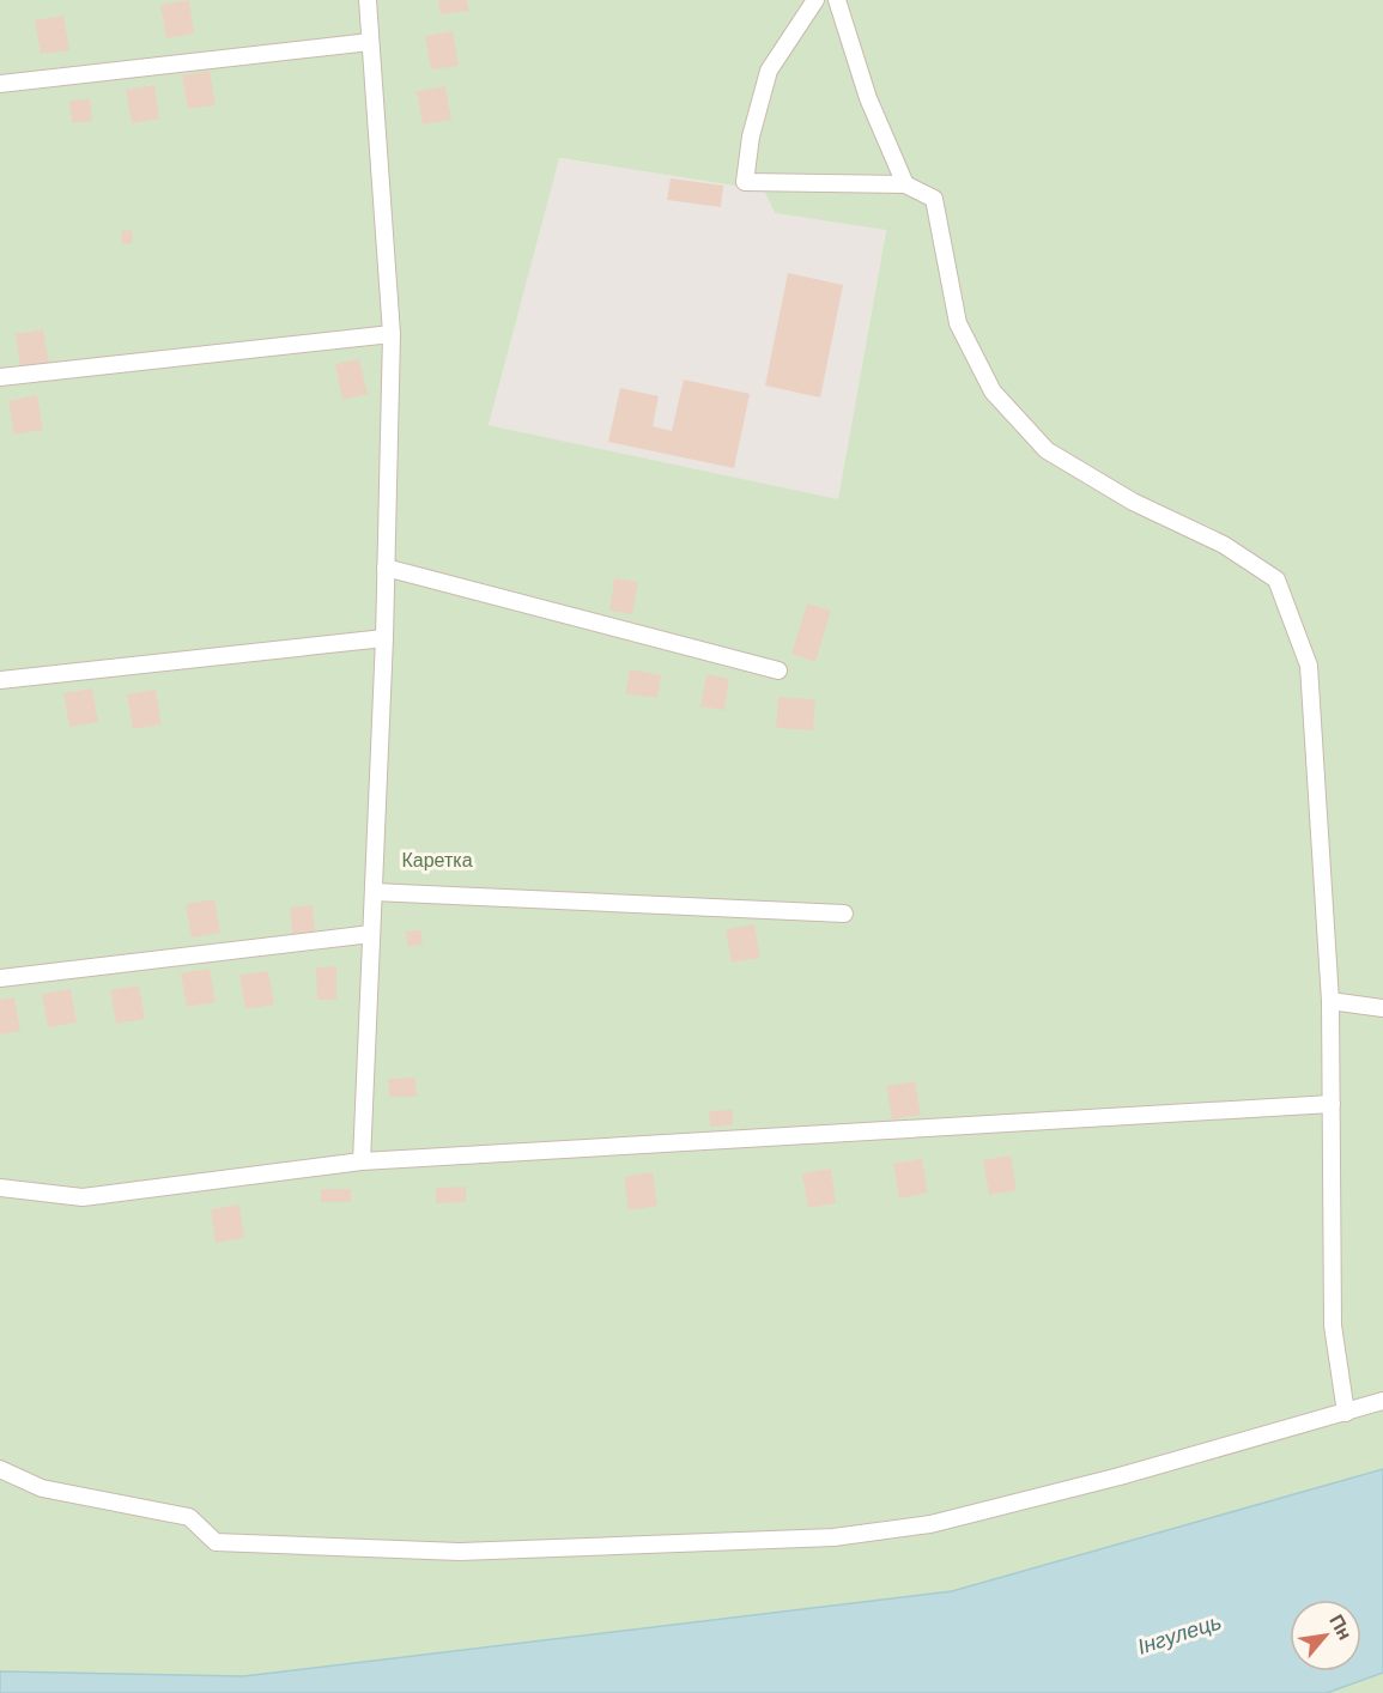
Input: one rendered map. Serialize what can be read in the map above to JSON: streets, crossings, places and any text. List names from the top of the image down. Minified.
{"water":["Інгулець"],"parks":["Каретка"],"north":"top right"}
